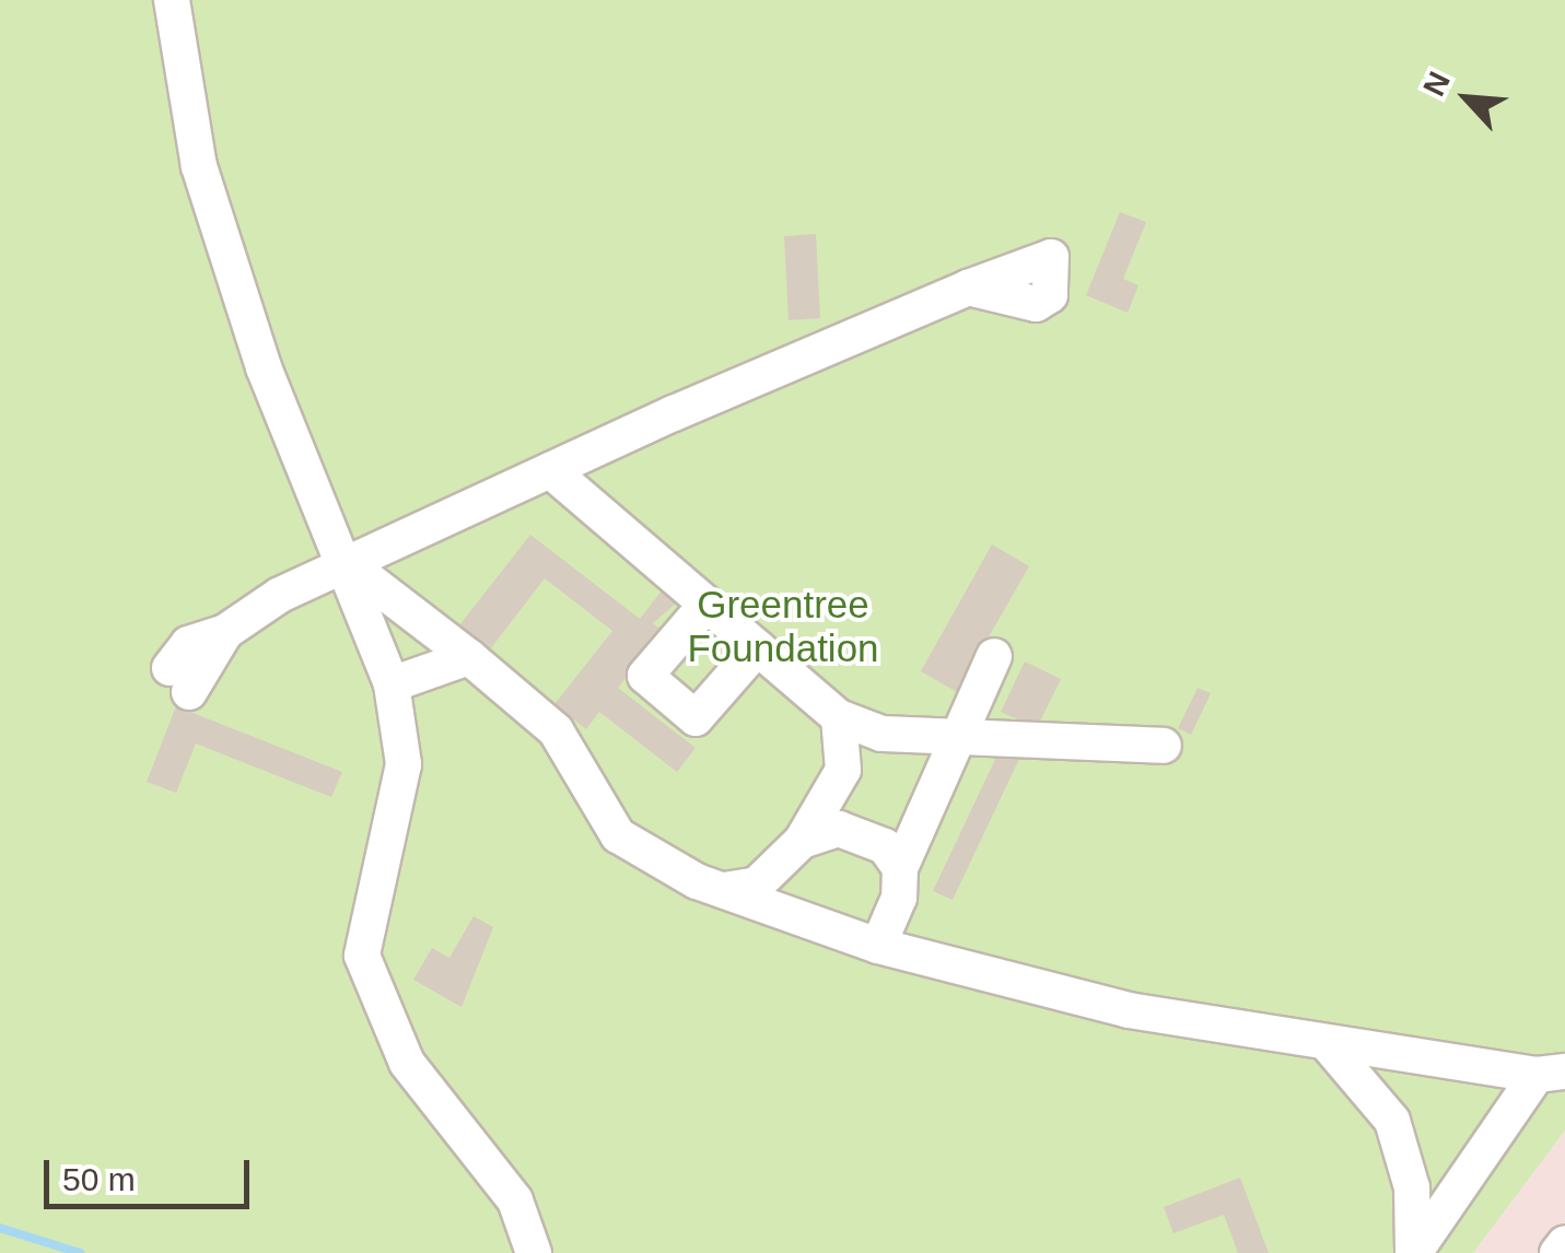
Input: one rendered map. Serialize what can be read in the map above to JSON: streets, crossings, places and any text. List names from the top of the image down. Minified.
{"parks":["Greentree Foundation"],"scale_bar":"50 m","north":"top left"}
